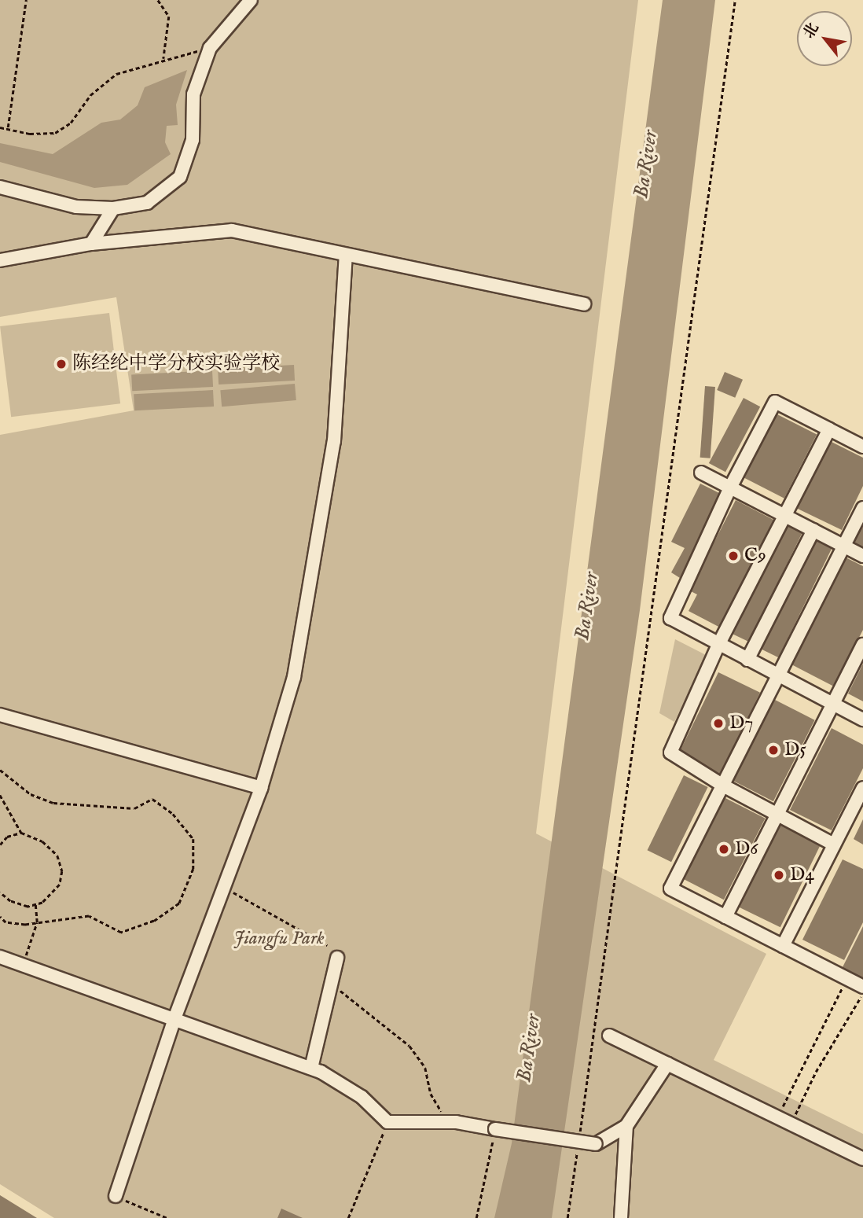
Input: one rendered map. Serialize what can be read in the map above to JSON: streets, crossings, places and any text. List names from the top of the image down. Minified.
{"water":["Ba River"],"parks":["Jiangfu Park"],"places":["陈经纶中学分校实验学校","C9","D7","D5","D6","D4"],"north":"top left"}
